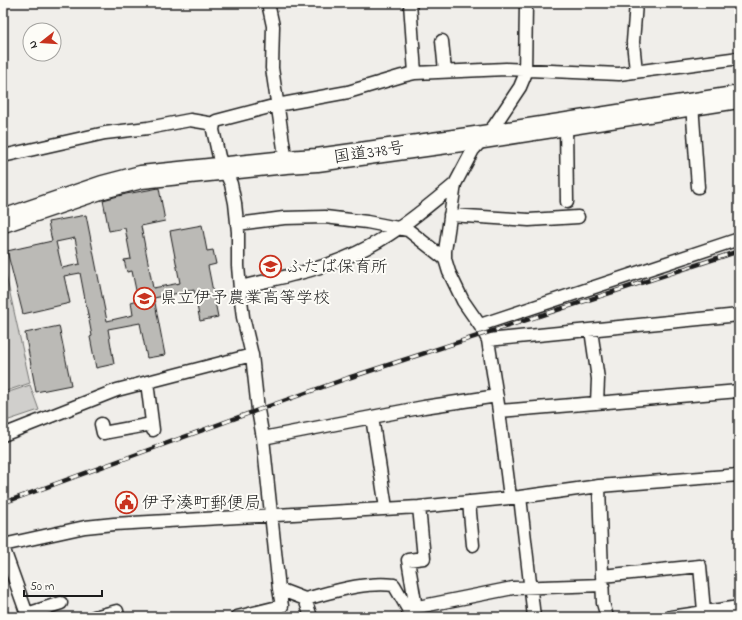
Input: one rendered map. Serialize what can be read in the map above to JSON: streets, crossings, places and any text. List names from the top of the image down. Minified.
{"streets":{"highway":["国道378号"]},"places":{"school or university":["ふたば保育所","県立伊予農業高等学校"],"public building":["伊予湊町郵便局"]},"scale_bar":"50 m","north":"left"}
